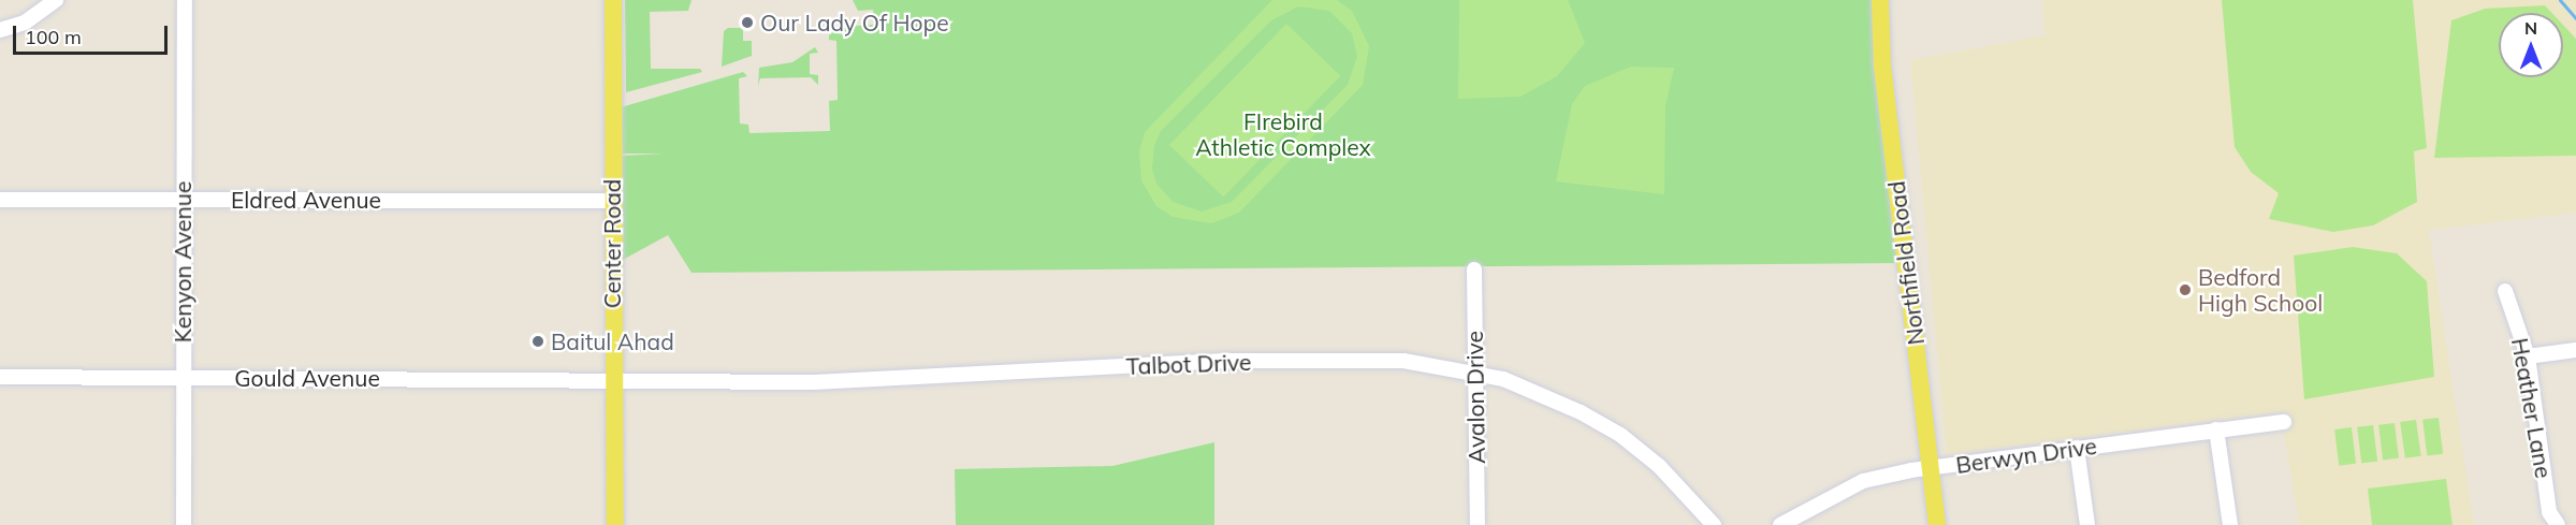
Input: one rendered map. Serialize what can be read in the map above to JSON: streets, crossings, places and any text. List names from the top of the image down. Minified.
{"streets":{"main road":["Center Road","Northfield Road"],"street":["Eldred Avenue","Kenyon Avenue","Talbot Drive","Gould Avenue","Avalon Drive","Heather Lane","Berwyn Drive"]},"crossings":[["Eldred Avenue","Center Road"],["Eldred Avenue","Kenyon Avenue"],["Center Road","Talbot Drive"],["Center Road","Gould Avenue"],["Kenyon Avenue","Gould Avenue"],["Northfield Road","Berwyn Drive"],["Talbot Drive","Gould Avenue"],["Talbot Drive","Avalon Drive"]],"parks":["FIrebird Athletic Complex"],"places":["Our Lady Of Hope","Bedford High School","Baitul Ahad"],"scale_bar":"100 m","north":"top"}
